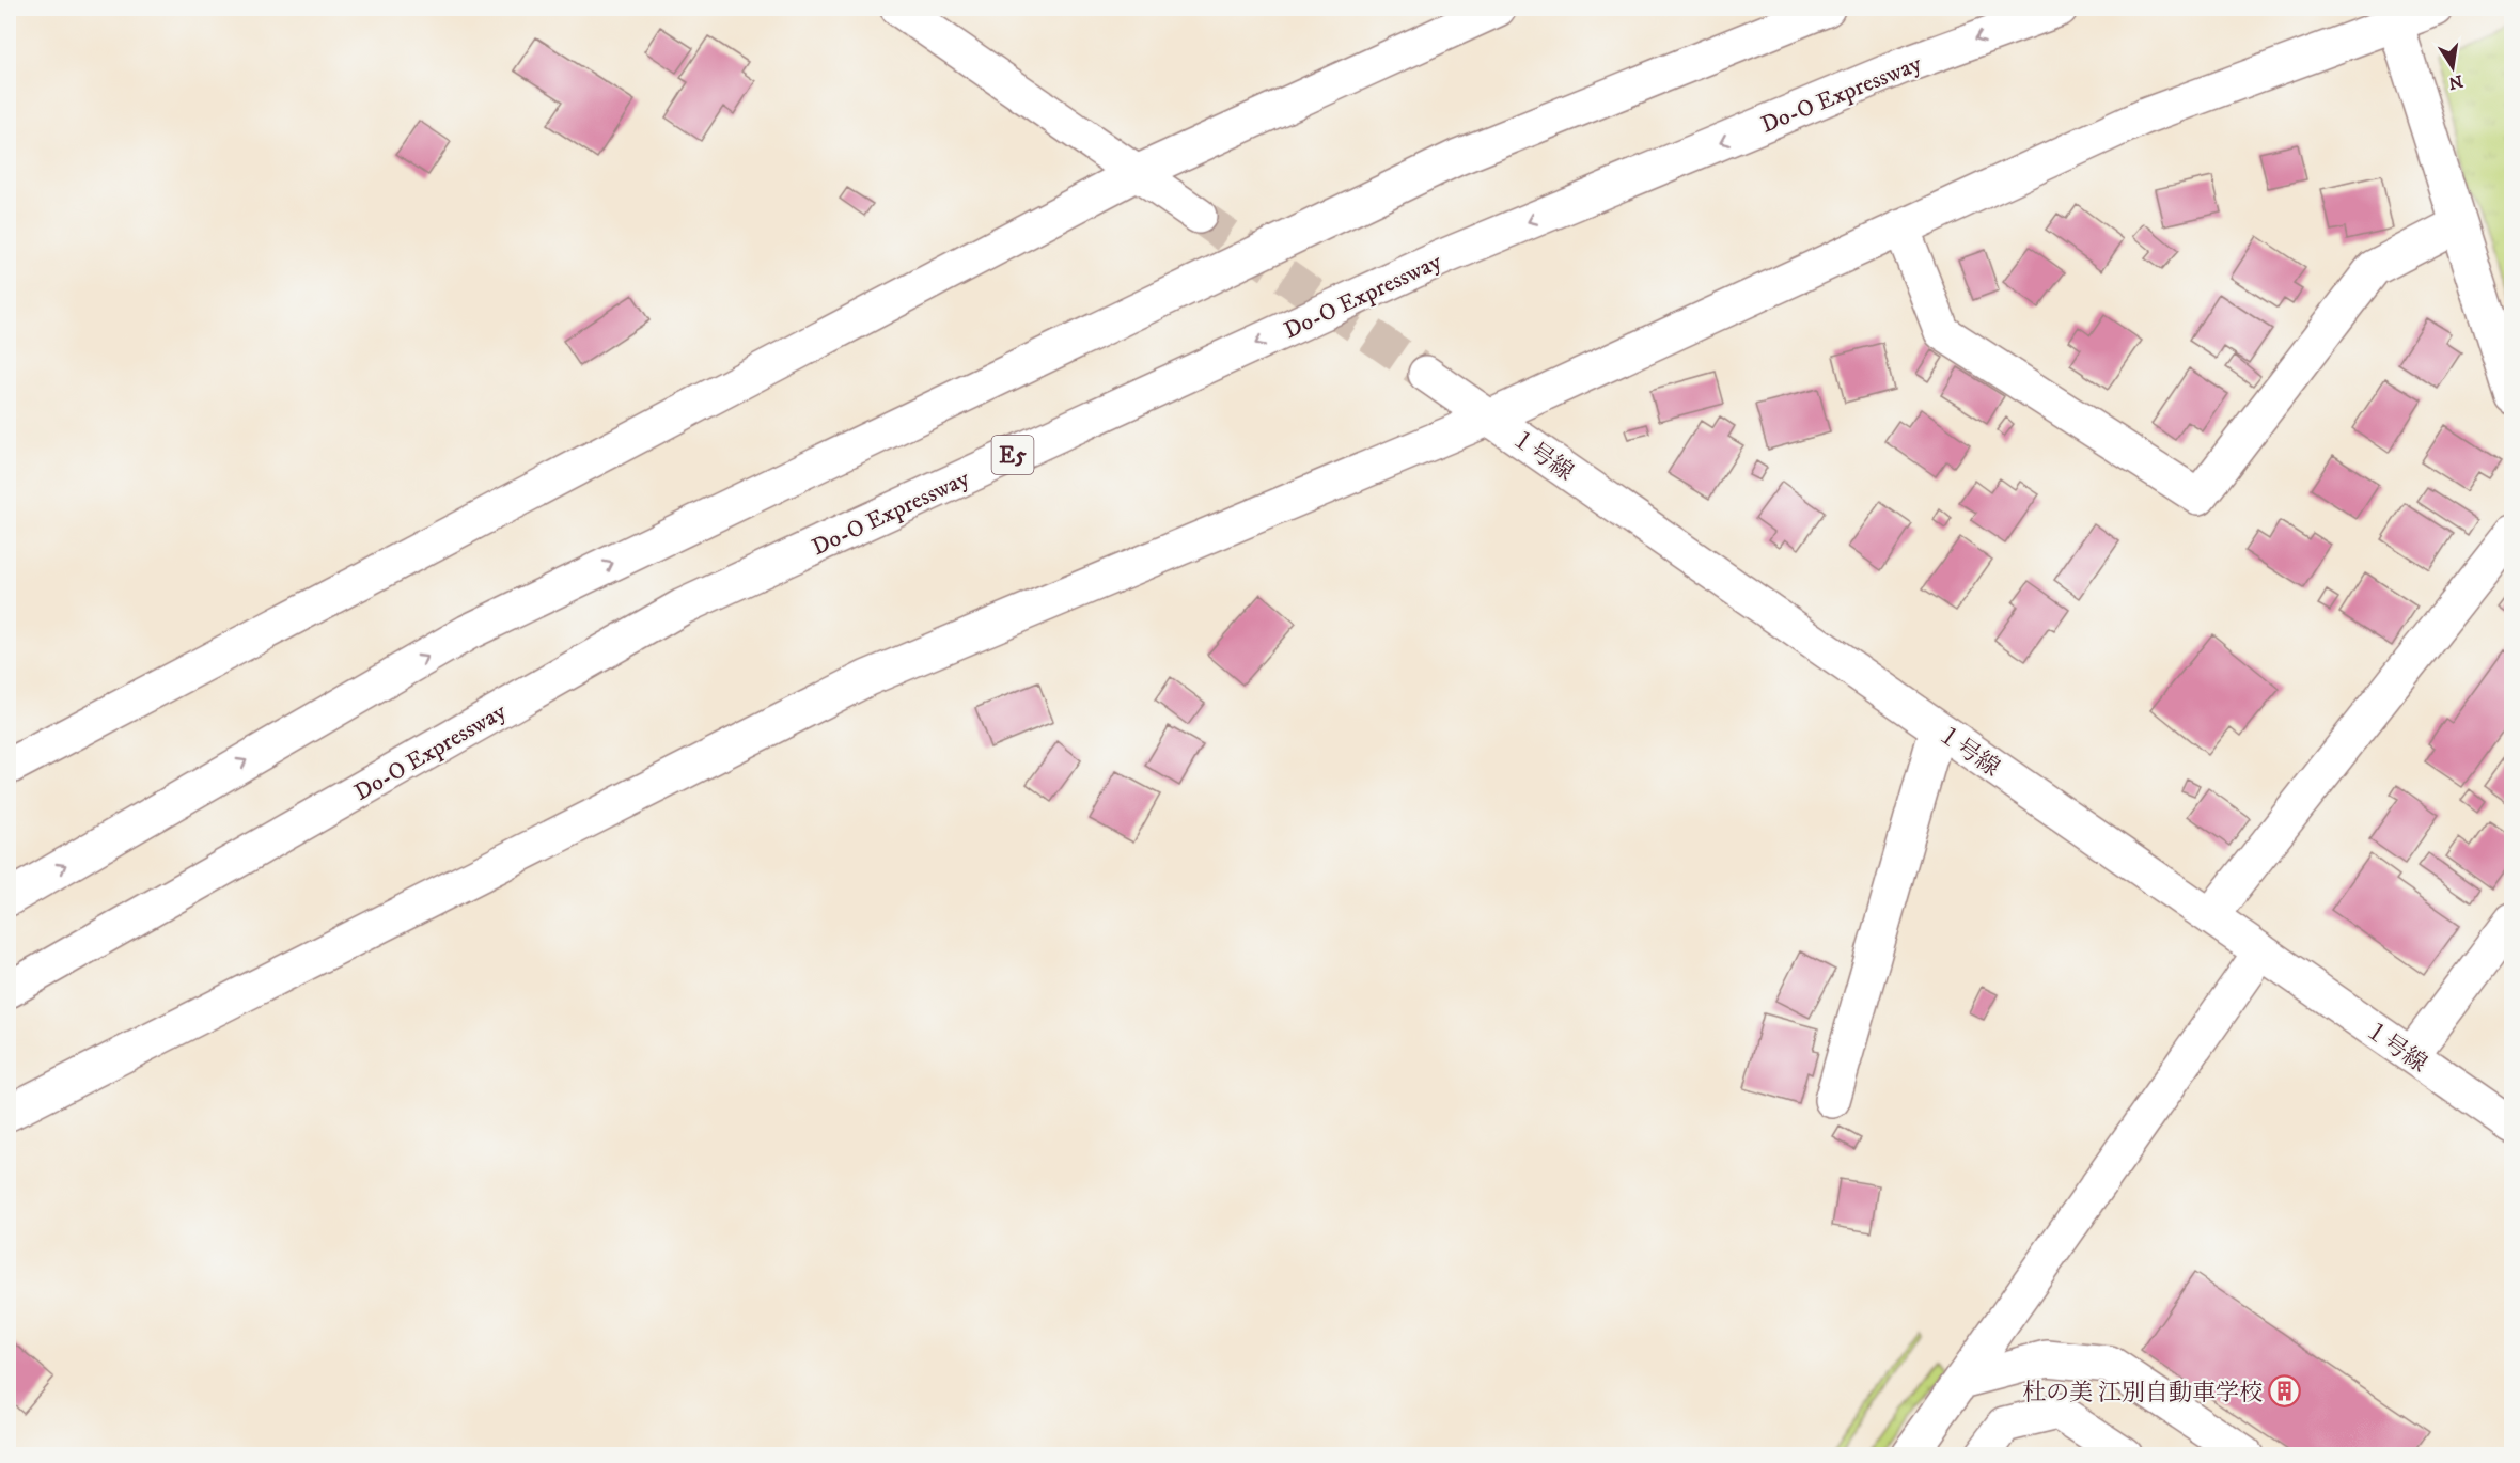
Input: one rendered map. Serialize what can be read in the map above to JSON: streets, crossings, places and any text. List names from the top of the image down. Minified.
{"streets":{"main road":["Do-O Expressway","１号線","E5"]},"places":{"building":["杜の美 江別自動車学校"]},"north":"bottom"}
